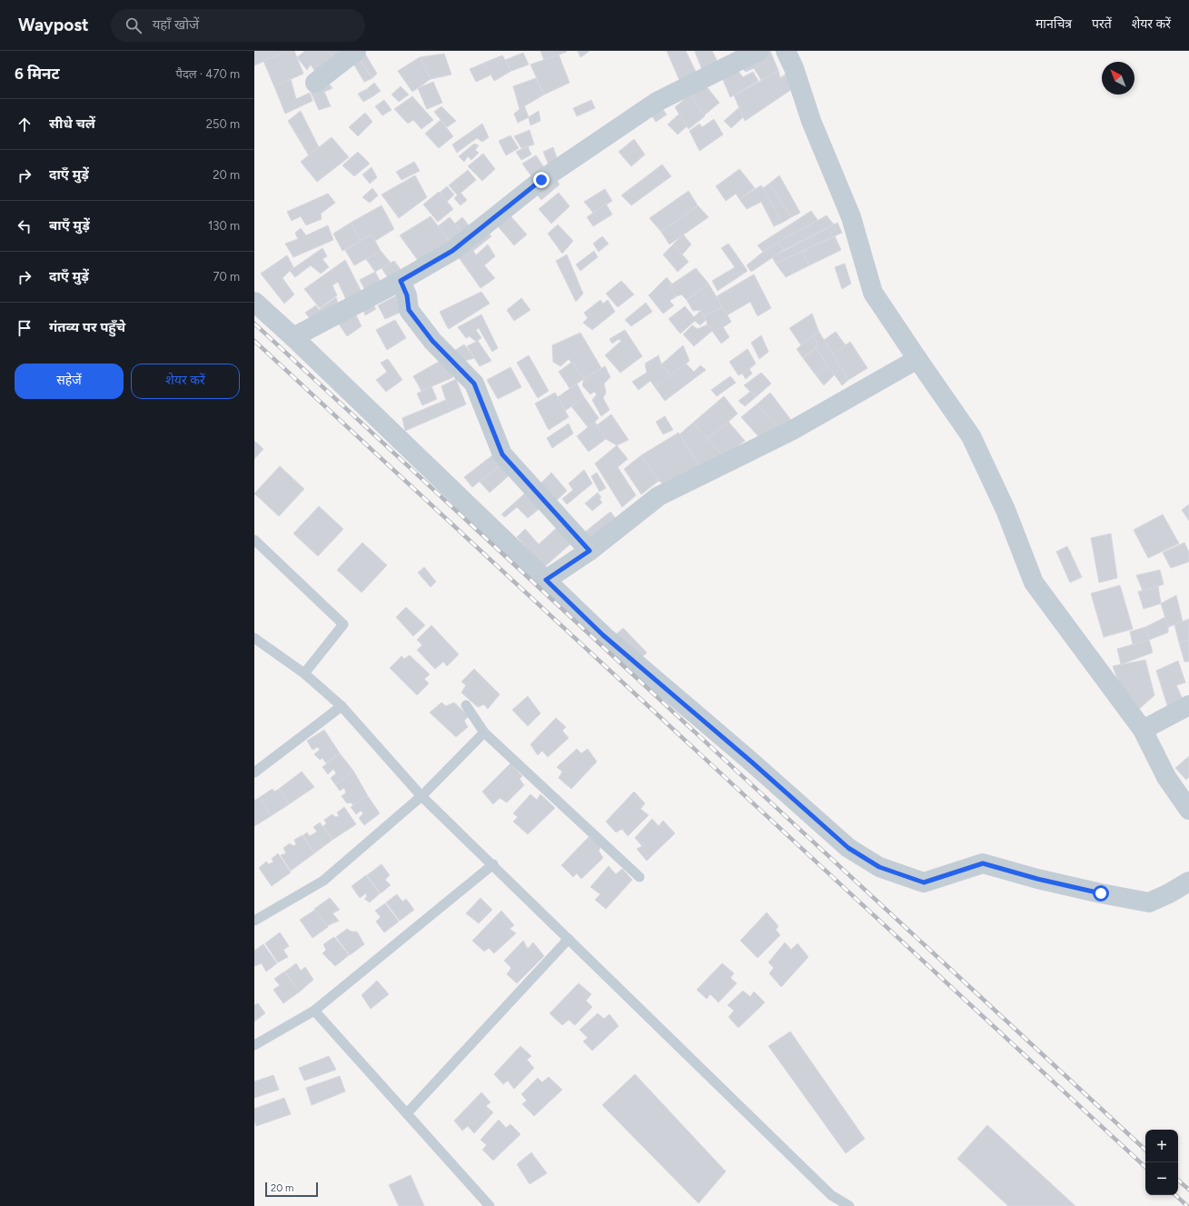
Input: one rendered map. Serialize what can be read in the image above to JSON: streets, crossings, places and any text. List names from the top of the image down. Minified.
{"scale_bar":"20 m","north":"top left","page":{"header":"Waypost","search":"यहाँ खोजें","nav":["मानचित्र","परतें","शेयर करें"],"heading":["6 मिनट","पैदल · 470 m"],"list":[["सीधे चलें","250 m"],["दाएँ मुड़ें","20 m"],["बाएँ मुड़ें","130 m"],["दाएँ मुड़ें","70 m"],"गंतव्य पर पहुँचे"],"buttons":["सहेजें","शेयर करें"],"map_buttons":["+","−"],"scale":"20 m"}}
